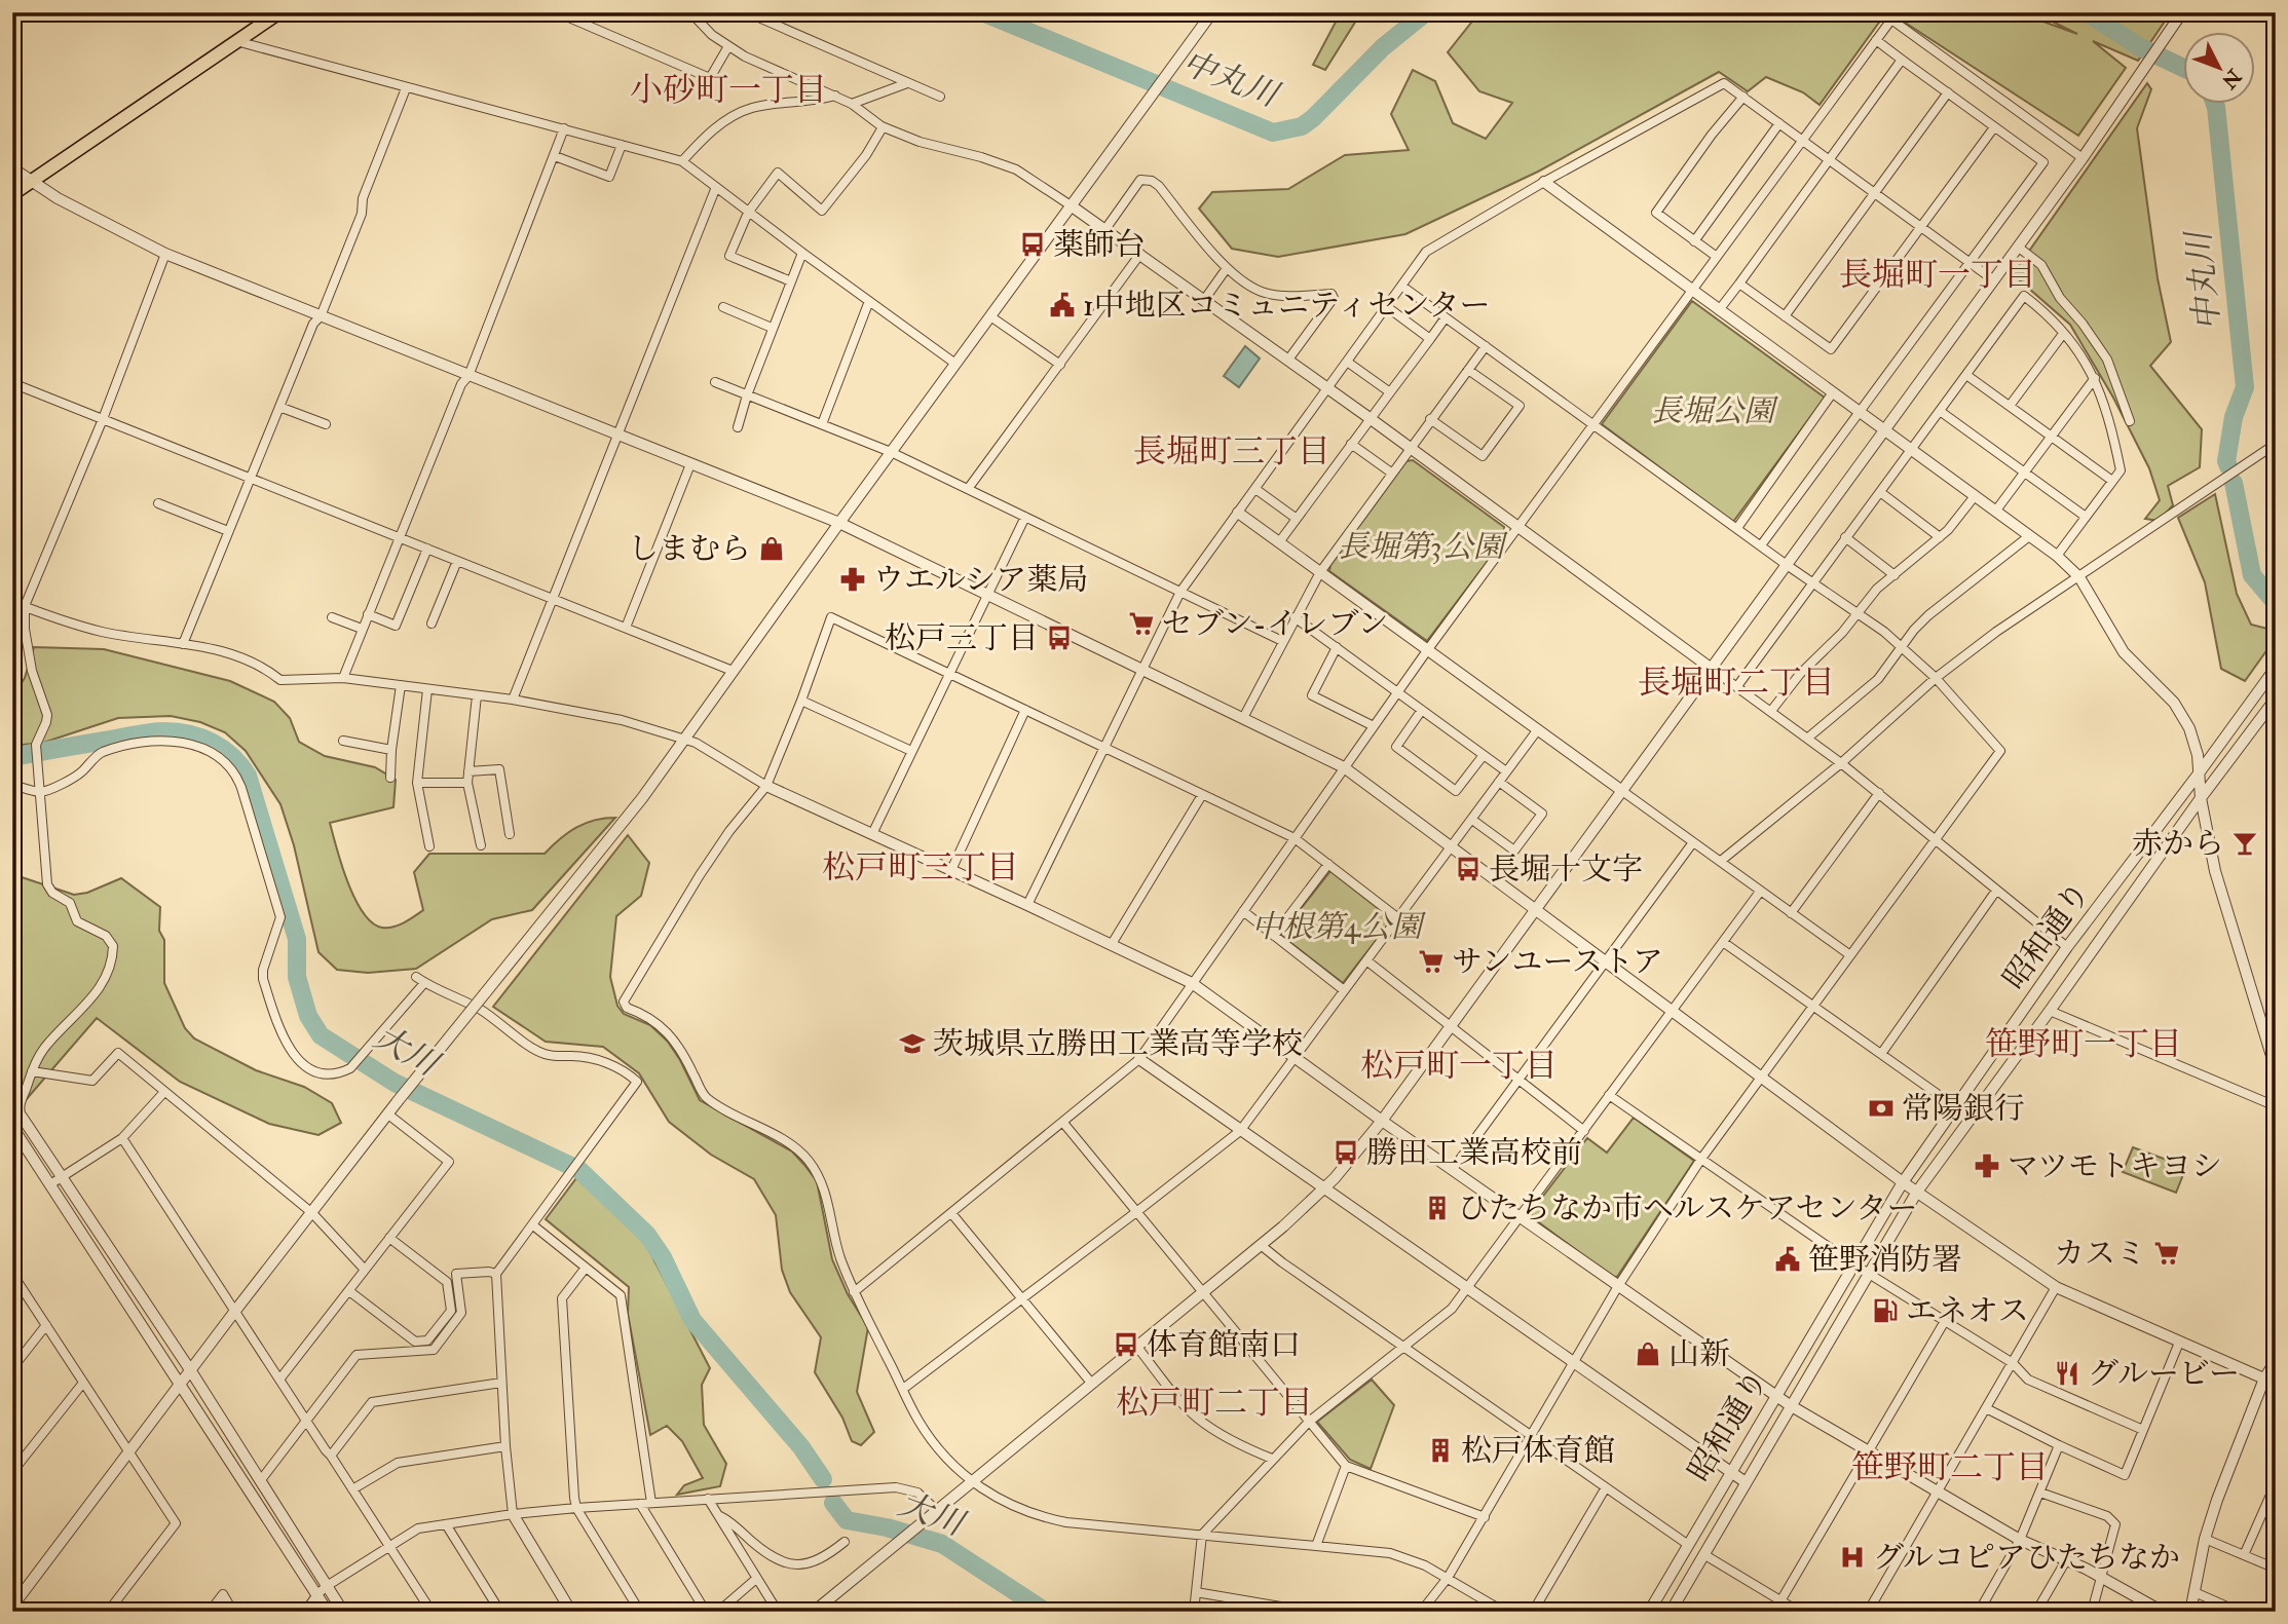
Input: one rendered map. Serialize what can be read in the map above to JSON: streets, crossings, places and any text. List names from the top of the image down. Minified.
{"streets":{"street":["昭和通り"]},"districts":["小砂町一丁目","長堀町一丁目","長堀町三丁目","長堀町二丁目","松戸町三丁目","笹野町一丁目","松戸町一丁目","松戸町二丁目","笹野町二丁目"],"water":["中丸川","大川"],"parks":["長堀公園","長堀第3公園","中根第4公園"],"places":{"bus stop":["薬師台","松戸三丁目","長堀十文字","勝田工業高校前","体育館南口"],"public building":["1中地区コミュニティセンター","笹野消防署"],"shop":["しまむら","山新"],"pharmacy":["ウエルシア薬局","マツモトキヨシ"],"supermarket":["セブン-イレブン","サンユーストア","カスミ"],"bar":["赤から"],"school or university":["茨城県立勝田工業高等学校"],"bank":["常陽銀行"],"building":["ひたちなか市ヘルスケアセンター","松戸体育館"],"fuel station":["エネオス"],"restaurant":["グルービー"],"hospital":["グルコピアひたちなか"]},"north":"bottom right"}
